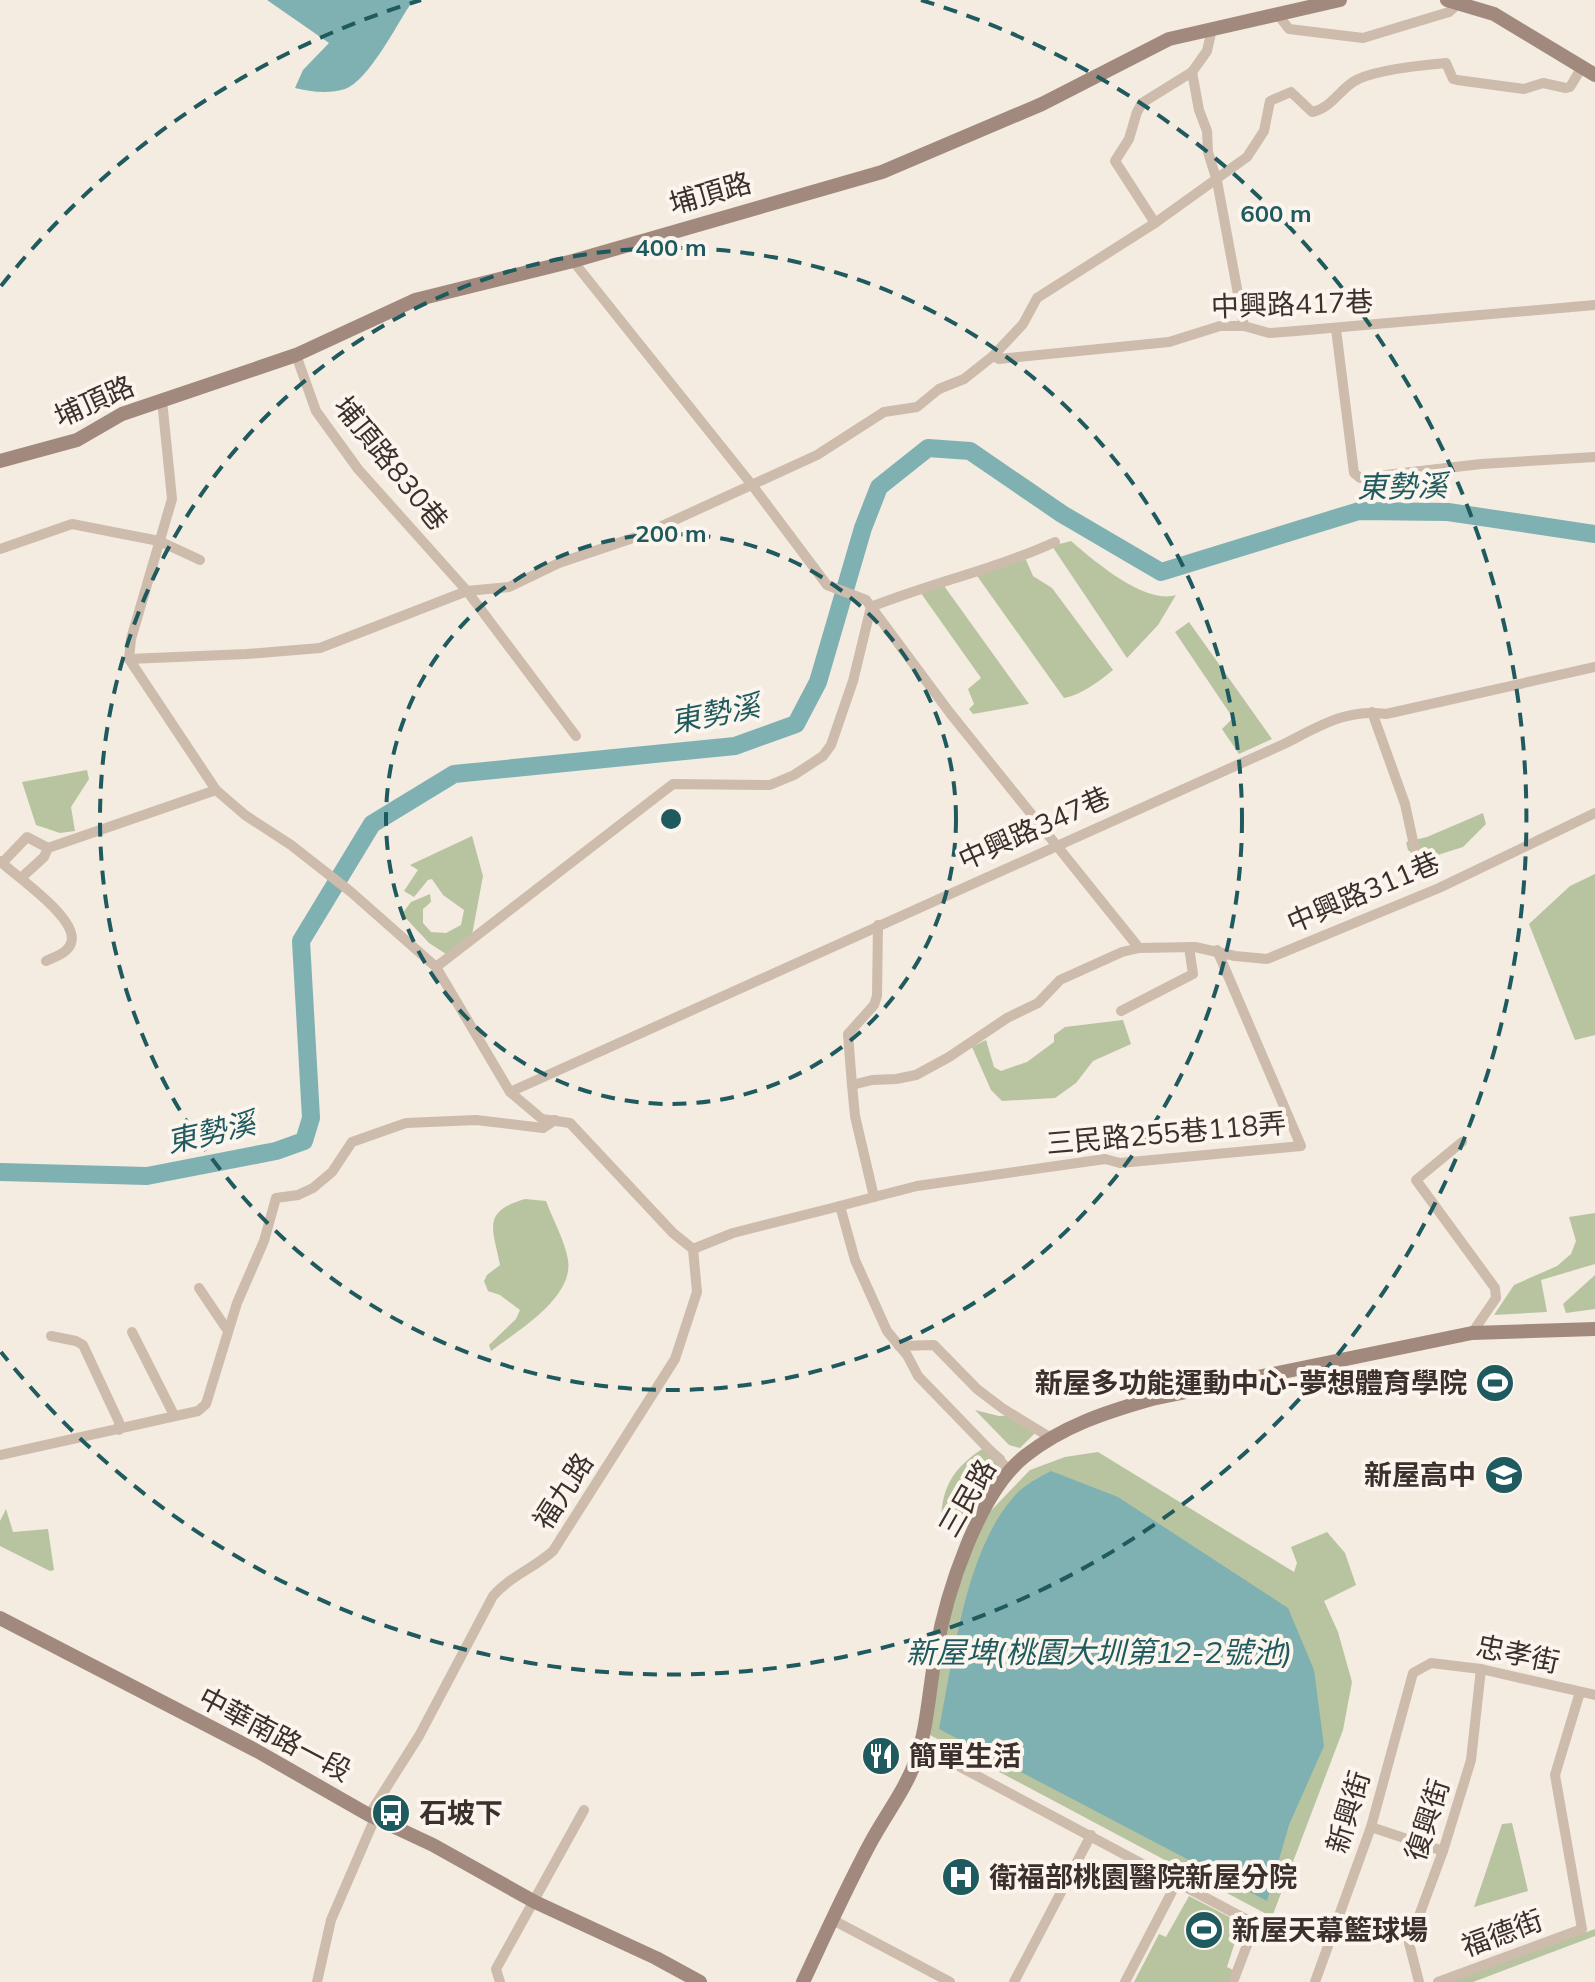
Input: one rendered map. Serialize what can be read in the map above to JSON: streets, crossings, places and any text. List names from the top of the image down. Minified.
{"streets":{"street":["埔頂路","中興路417巷","埔頂路830巷","中興路347巷","中興路311巷","三民路255巷118弄","福九路","三民路","忠孝街","中華南路一段","新興街","復興街","福德街"]},"crossings":[["埔頂路","埔頂路830巷"],["中興路311巷","三民路255巷118弄"],["福九路","中華南路一段"],["忠孝街","新興街"],["忠孝街","復興街"],["忠孝街","福德街"]],"water":["東勢溪","新屋埤(桃園大圳第12-2號池)"],"places":{"sports":["新屋多功能運動中心-夢想體育學院","新屋天幕籃球場"],"school or university":["新屋高中"],"restaurant":["簡單生活"],"bus stop":["石坡下"],"hospital":["衛福部桃園醫院新屋分院"]},"rings":["600 m","400 m","200 m"]}
